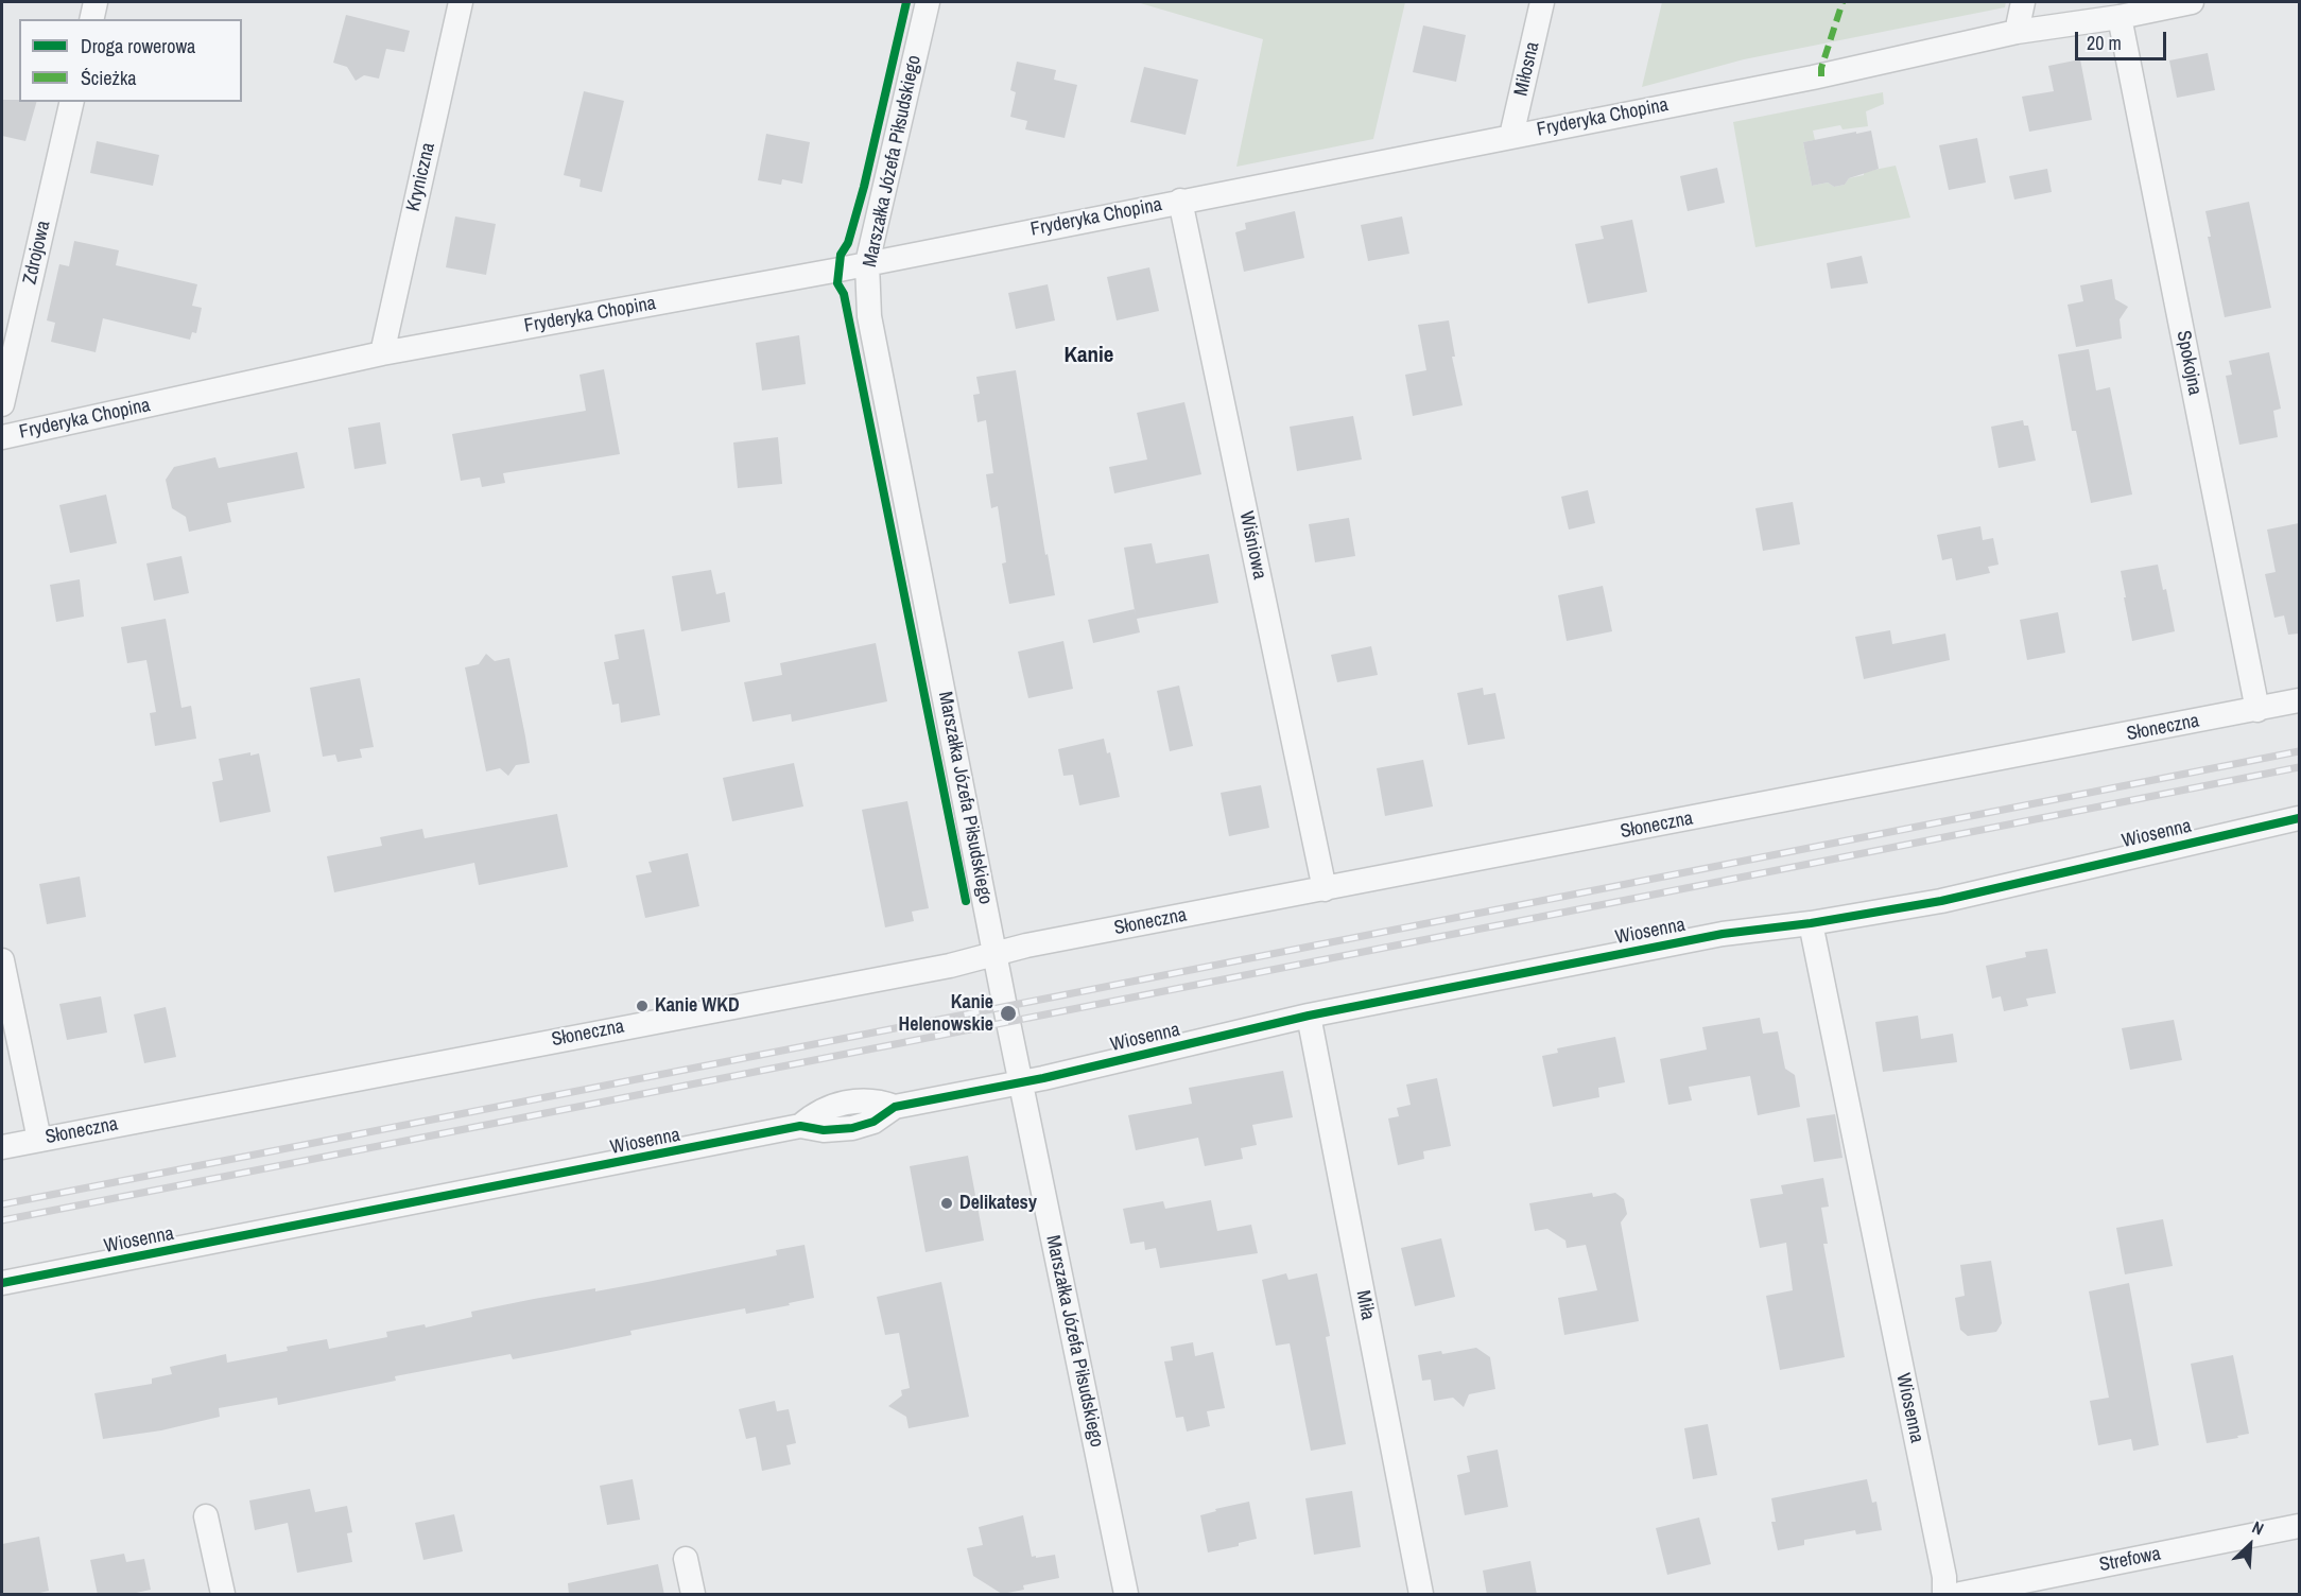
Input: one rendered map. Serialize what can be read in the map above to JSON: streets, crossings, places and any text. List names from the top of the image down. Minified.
{"streets":{"street":["Miłosna","Fryderyka Chopina","Marszałka Józefa Piłsudskiego","Kryniczna","Zdrojowa","Spokojna","Wiśniowa","Słoneczna","Wiosenna","Miła","Strefowa"]},"crossings":[["Miłosna","Fryderyka Chopina"],["Fryderyka Chopina","Marszałka Józefa Piłsudskiego"],["Fryderyka Chopina","Kryniczna"],["Fryderyka Chopina","Spokojna"],["Fryderyka Chopina","Wiśniowa"],["Marszałka Józefa Piłsudskiego","Słoneczna"],["Marszałka Józefa Piłsudskiego","Wiosenna"],["Spokojna","Słoneczna"],["Wiśniowa","Słoneczna"],["Wiosenna","Miła"]],"districts":["Kanie"],"places":["Kanie WKD","Kanie Helenowskie","Delikatesy"],"legend":["Droga rowerowa","Ścieżka"],"scale_bar":"20 m","north":"top right"}
